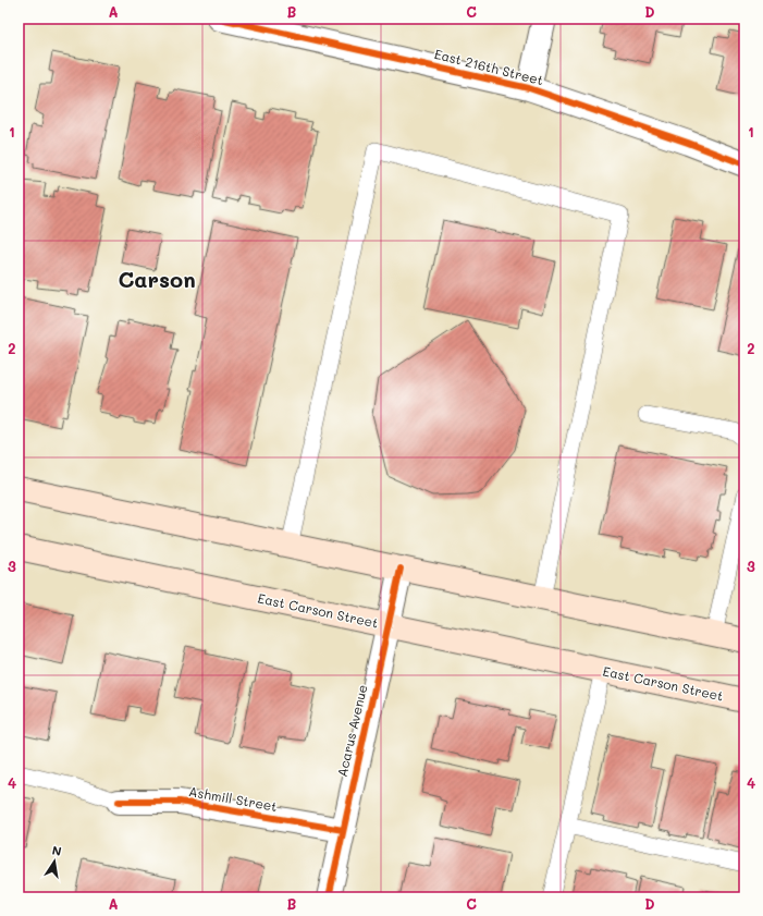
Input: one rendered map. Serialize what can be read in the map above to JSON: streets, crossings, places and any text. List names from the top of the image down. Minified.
{"streets":{"main road":["East Carson Street"],"street":["East 216th Street","Acarus Avenue","Ashmill Street"]},"crossings":[["East Carson Street","Acarus Avenue"],["Acarus Avenue","Ashmill Street"]],"districts":["Carson"],"north":"top","grid":{"columns":["A","B","C","D"],"rows":["1","2","3","4"]}}
